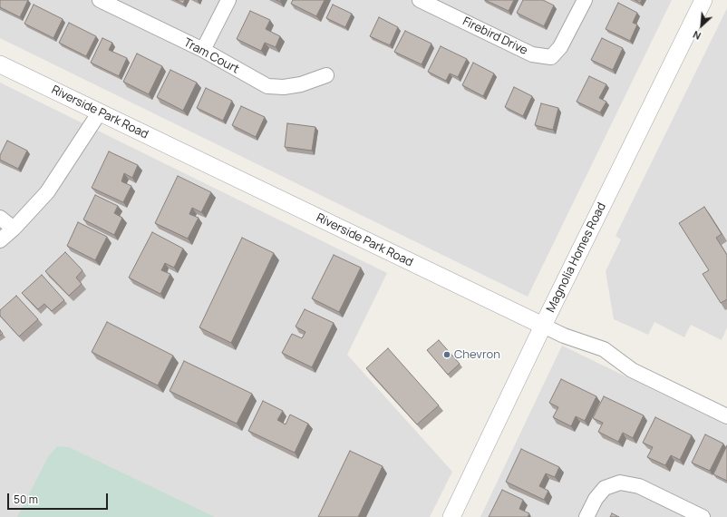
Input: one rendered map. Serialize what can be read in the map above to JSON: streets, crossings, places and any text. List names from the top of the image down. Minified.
{"streets":{"street":["Firebird Drive","Tram Court","Riverside Park Road","Magnolia Homes Road"]},"crossings":[["Riverside Park Road","Magnolia Homes Road"]],"places":["Chevron"],"scale_bar":"50 m","north":"bottom left"}
